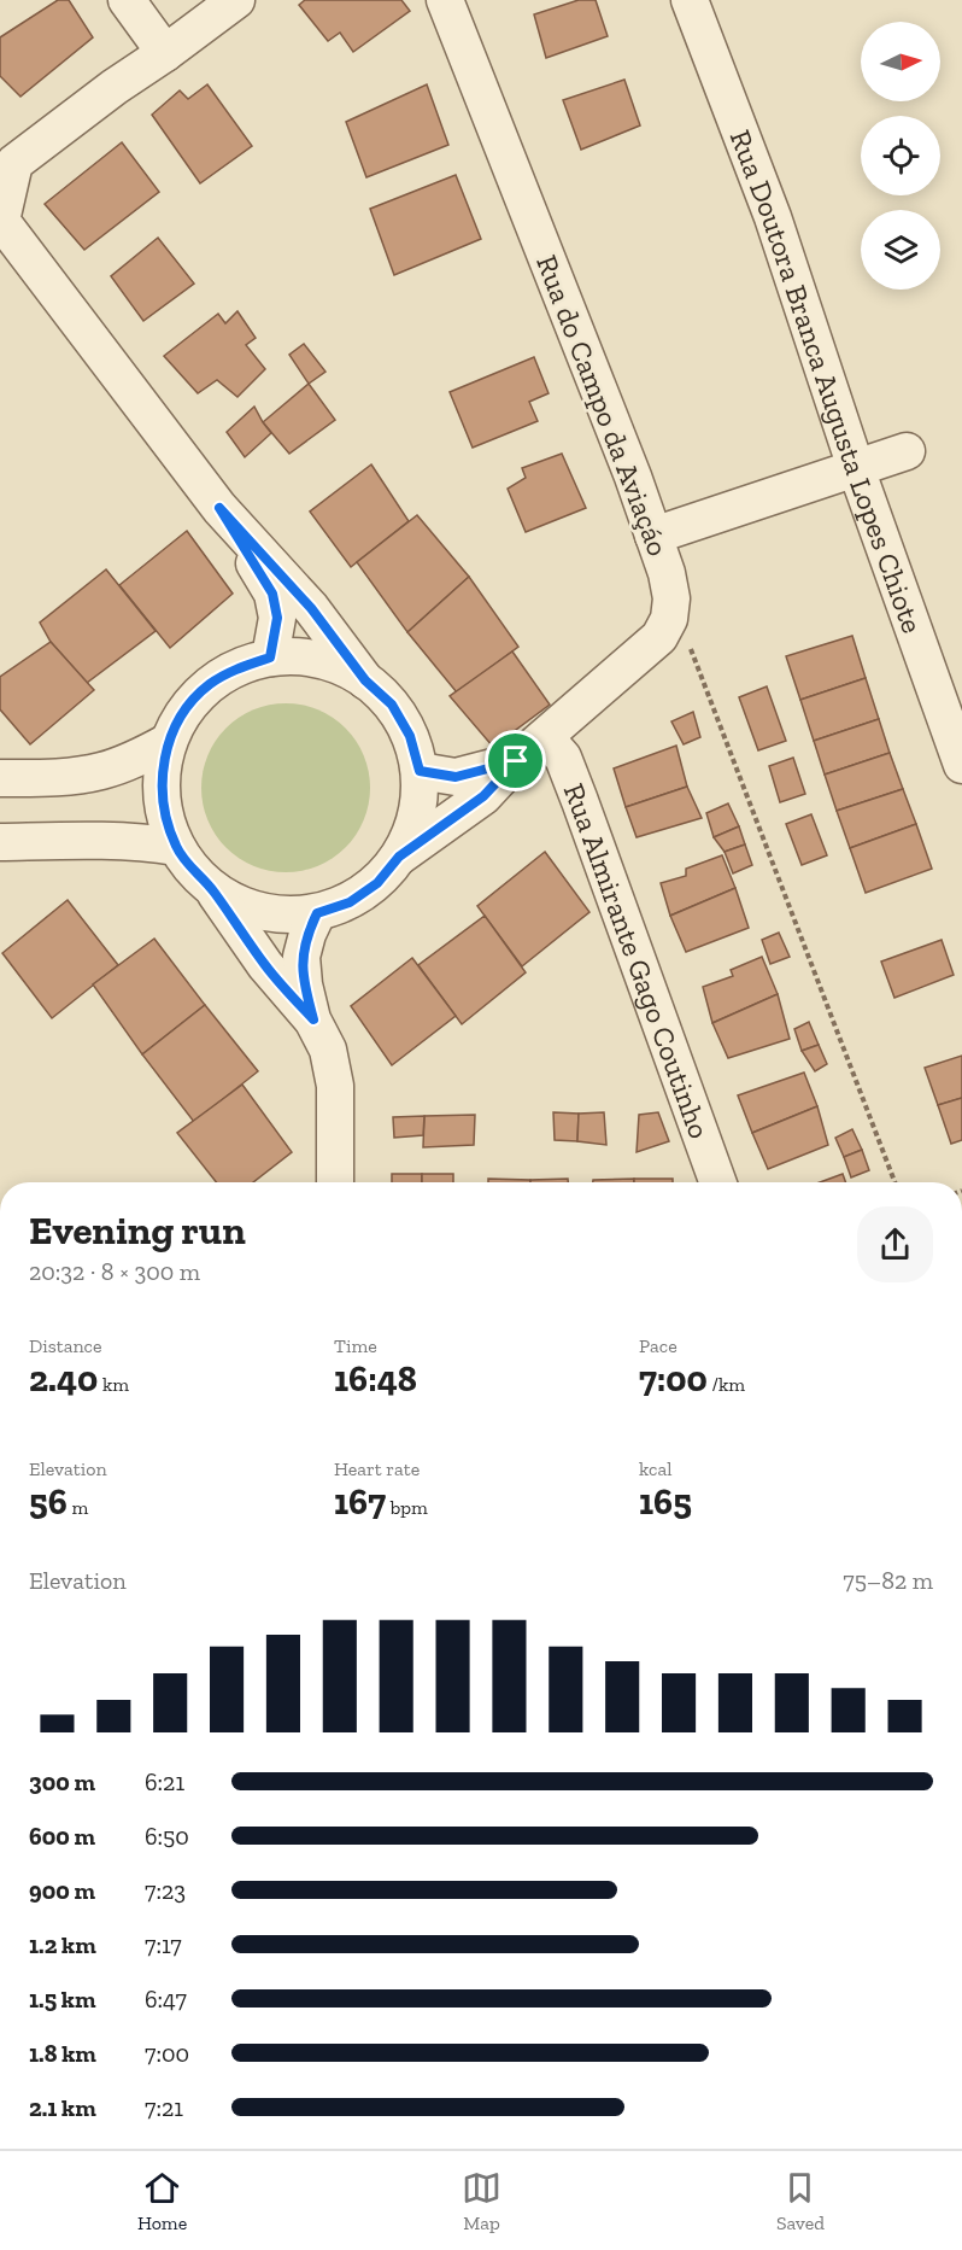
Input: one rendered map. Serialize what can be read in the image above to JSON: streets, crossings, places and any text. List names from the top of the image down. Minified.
{"streets":{"street":["Rua Doutora Branca Augusta Lopes Chiote","Rua do Campo da Aviaçáo","Rua Almirante Gago Coutinho"]},"crossings":[["Rua do Campo da Aviaçáo","Rua Almirante Gago Coutinho"]],"north":"right","page":{"heading":["Evening run","20:32 · 8 × 300 m"],"stats":[["Distance","2.40 km"],["Time","16:48"],["Pace","7:00 /km"],["Elevation","56 m"],["Heart rate","167 bpm"],["kcal","165"]],"chart":["Elevation","75–82 m"],"list":[{"name":"300 m","note":"6:21"},{"name":"600 m","note":"6:50"},{"name":"900 m","note":"7:23"},{"name":"1.2 km","note":"7:17"},{"name":"1.5 km","note":"6:47"},{"name":"1.8 km","note":"7:00"},{"name":"2.1 km","note":"7:21"}],"tabs":["Home","Map","Saved"]}}
